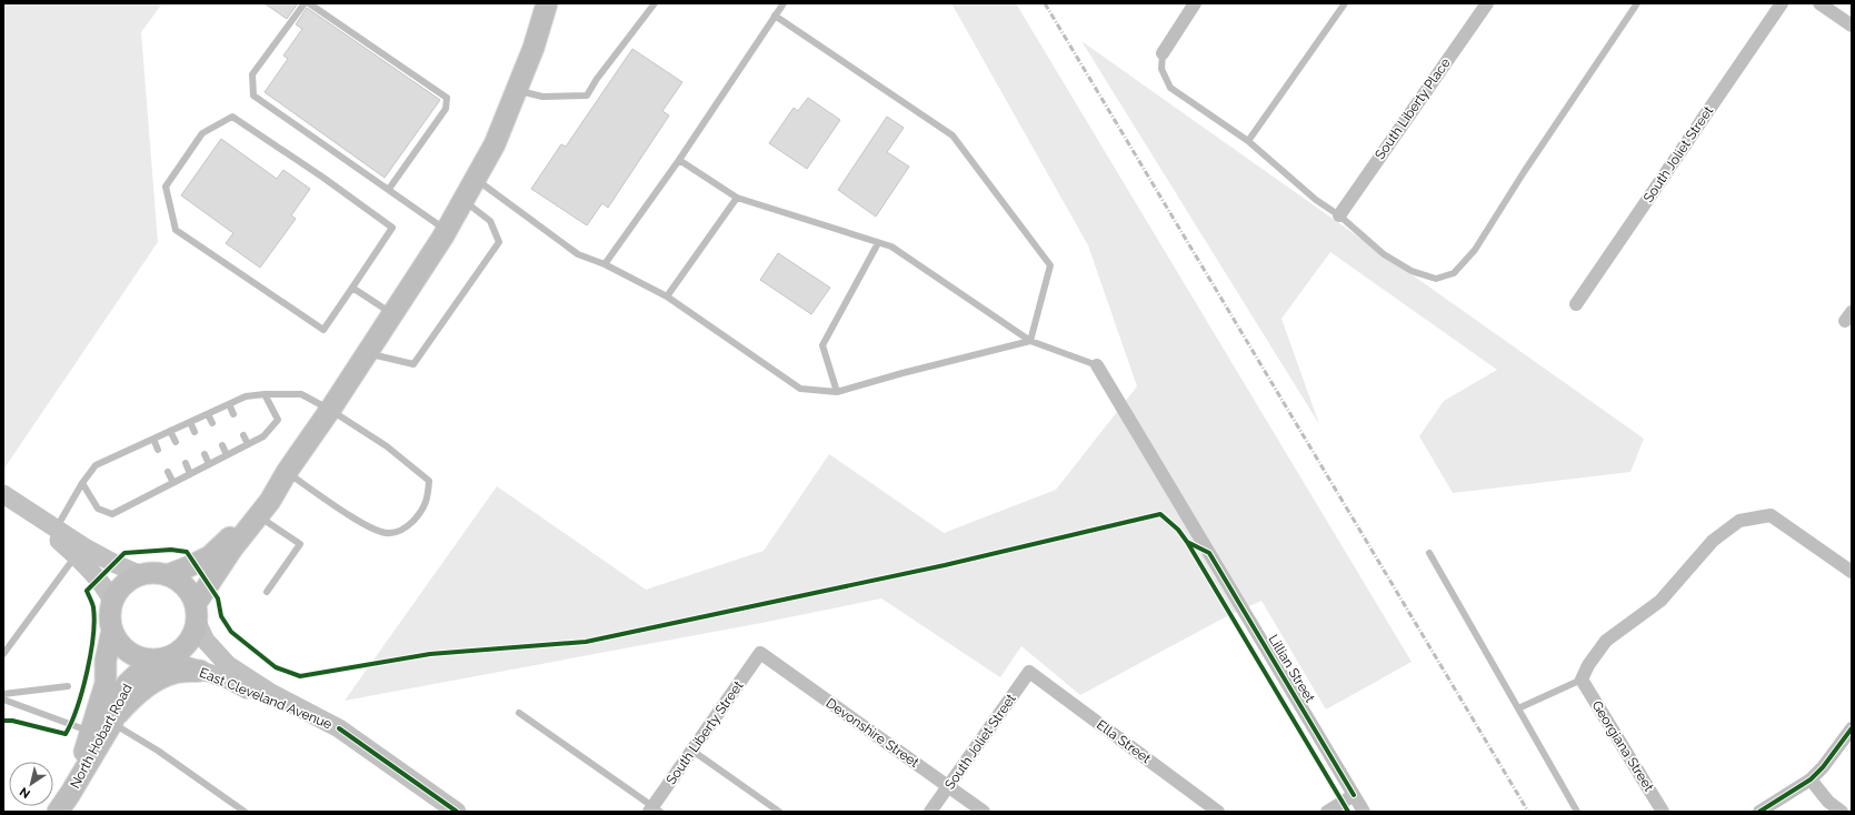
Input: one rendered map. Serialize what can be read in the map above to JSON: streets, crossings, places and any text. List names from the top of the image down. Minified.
{"streets":{"main road":["East Cleveland Avenue","North Hobart Road"],"street":["South Liberty Place","South Joliet Street","Lillian Street","South Liberty Street","Devonshire Street","Ella Street","Georgiana Street"]},"crossings":[["South Joliet Street","Devonshire Street"],["South Joliet Street","Ella Street"],["East Cleveland Avenue","North Hobart Road"],["South Liberty Street","Devonshire Street"]],"north":"bottom left"}
